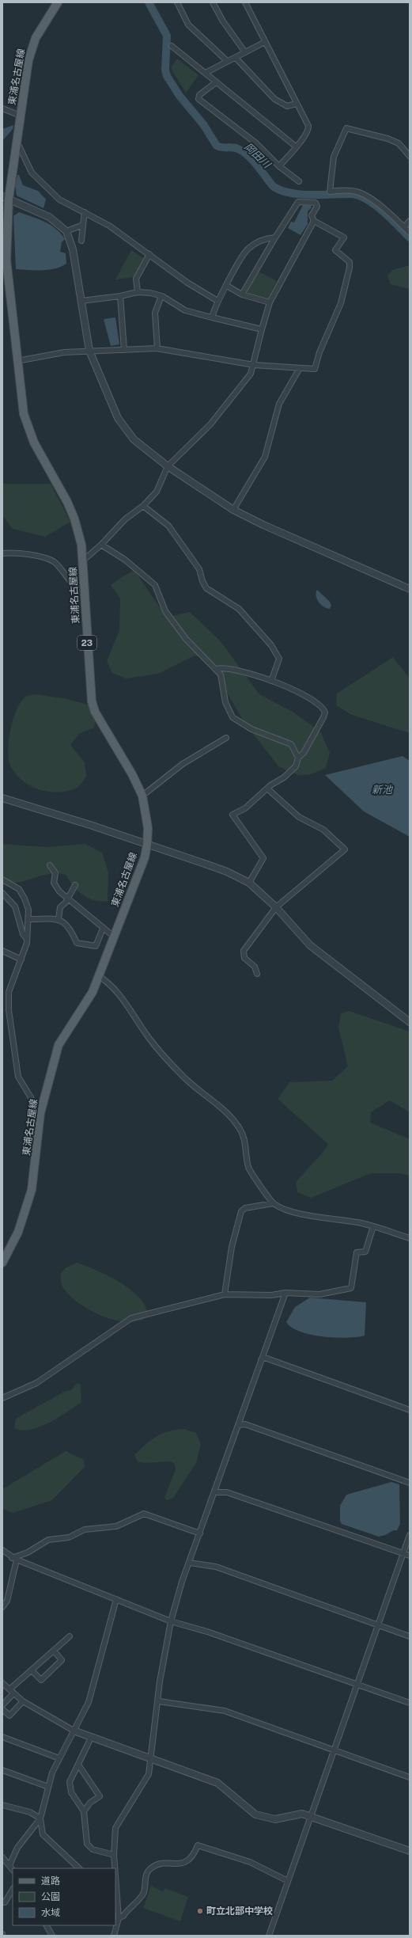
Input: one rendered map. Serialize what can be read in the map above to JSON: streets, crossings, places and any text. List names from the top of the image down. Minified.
{"streets":{"main road":["東浦名古屋線","23"]},"water":["岡田川","新池"],"places":["町立北部中学校"],"legend":["道路","公園","水域"]}
